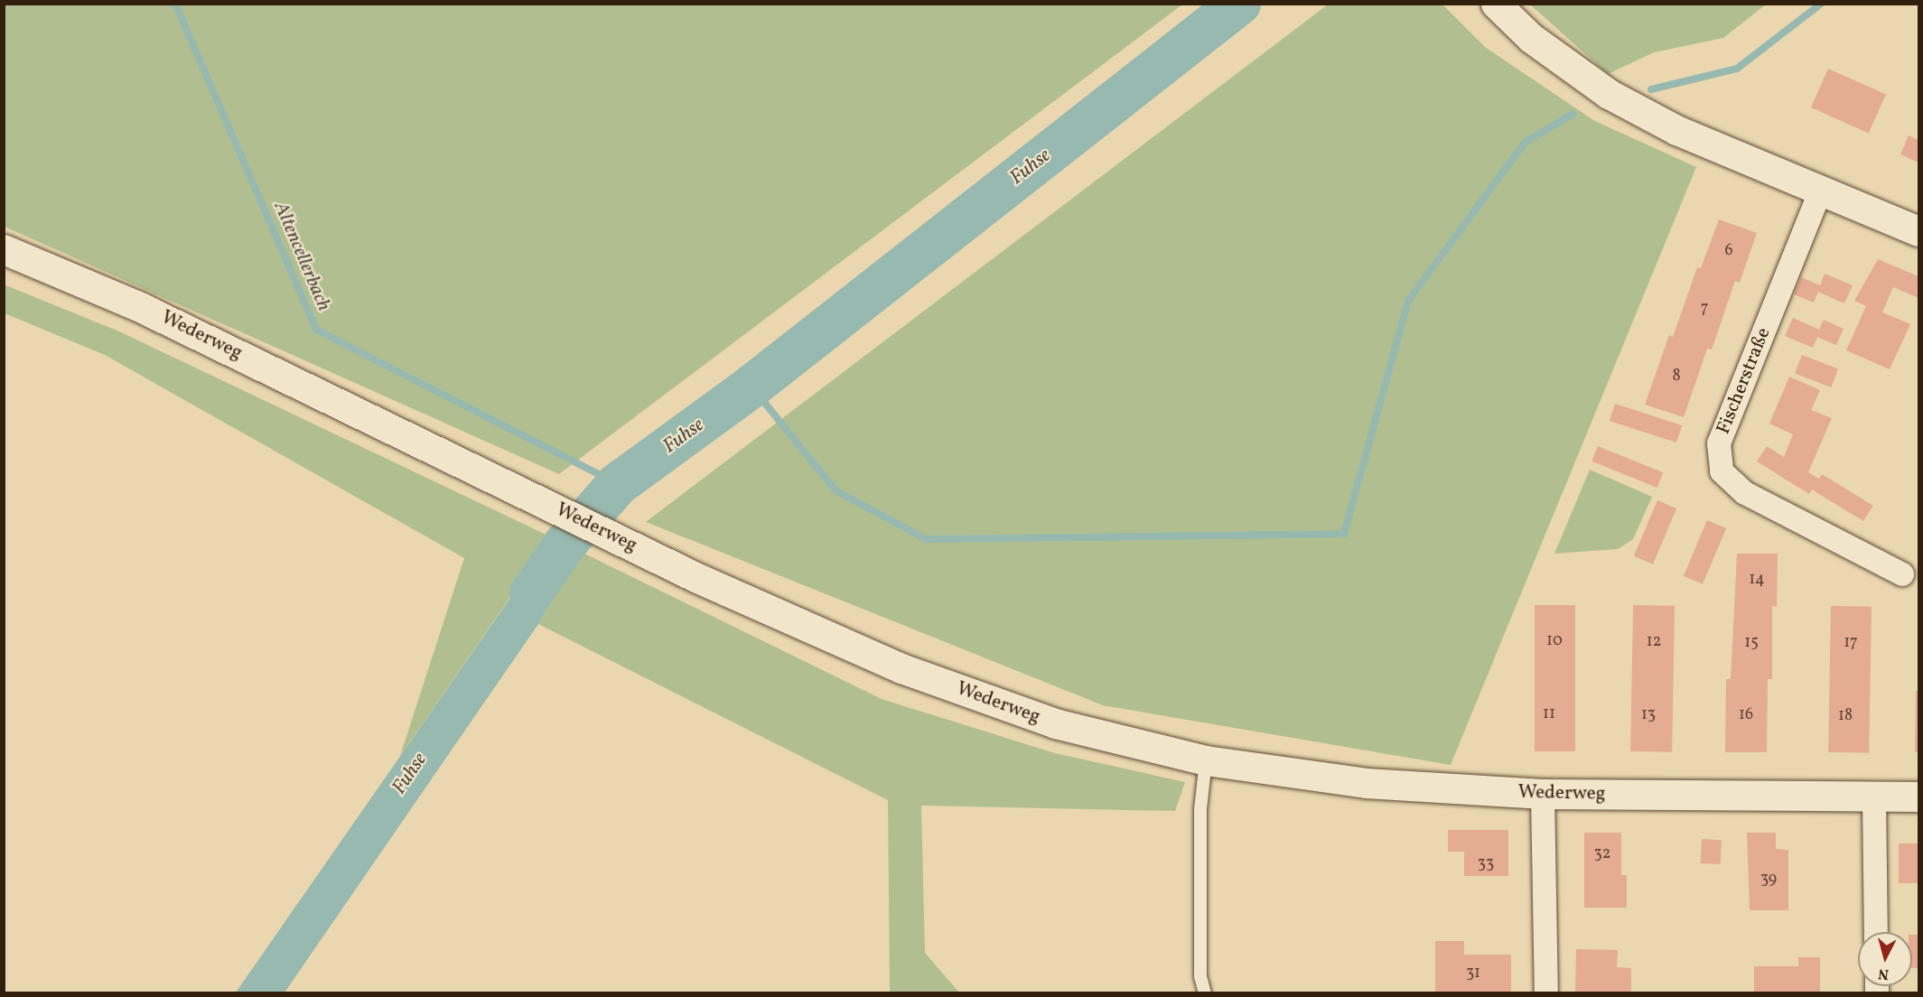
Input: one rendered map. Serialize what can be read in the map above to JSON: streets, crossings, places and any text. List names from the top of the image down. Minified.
{"streets":{"main road":["Wederweg"],"street":["Fischerstraße"]},"water":["Fuhse","Altencellerbach"],"house_numbers":["6","7","8","14","10","12","15","17","11","13","16","18","32","33","39","31"],"north":"bottom"}
